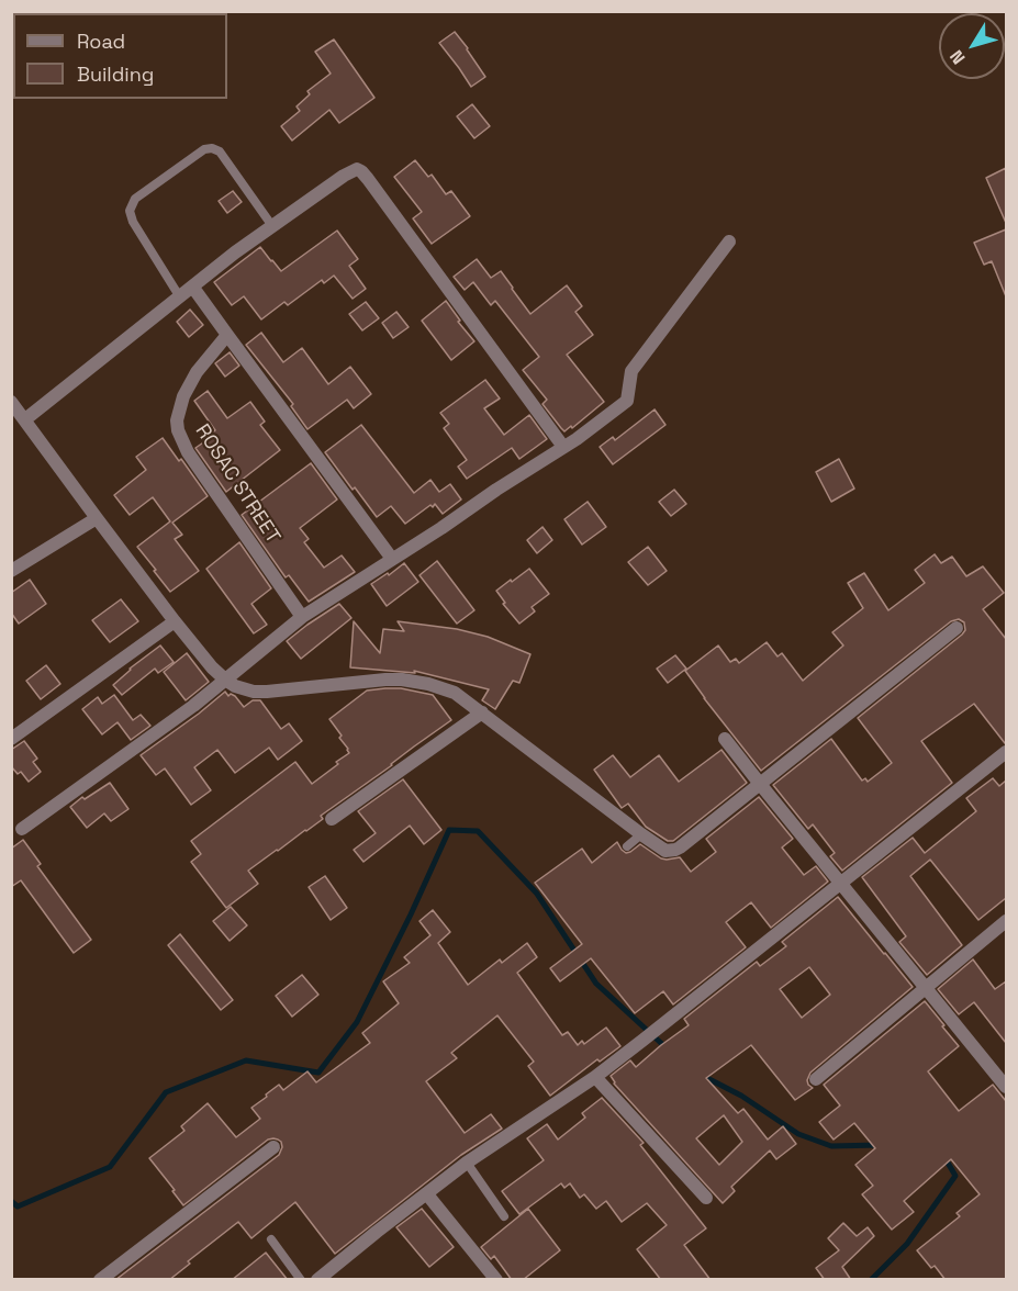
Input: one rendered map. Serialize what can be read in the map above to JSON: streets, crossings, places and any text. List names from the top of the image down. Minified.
{"streets":{"street":["ROSAC STREET"]},"legend":["Road","Building"],"north":"bottom left"}
